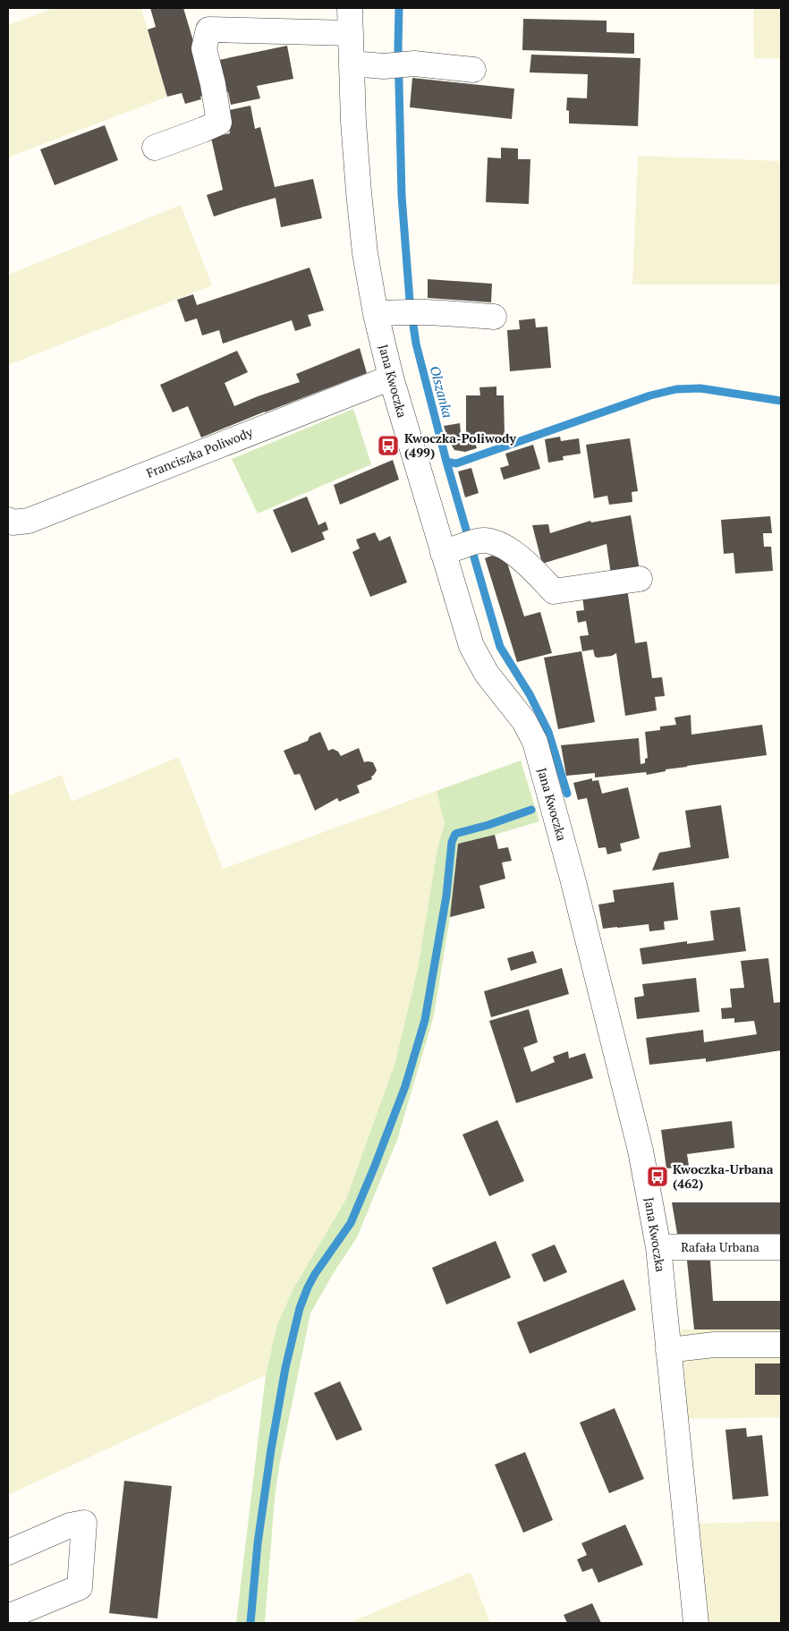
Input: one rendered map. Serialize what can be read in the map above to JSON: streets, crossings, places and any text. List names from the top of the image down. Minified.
{"streets":{"street":["Jana Kwoczka","Franciszka Poliwody","Rafała Urbana"]},"crossings":[["Jana Kwoczka","Franciszka Poliwody"],["Jana Kwoczka","Rafała Urbana"]],"water":["Olszanka"],"places":{"bus stop":["Kwoczka-Poliwody (499)","Kwoczka-Urbana (462)"]}}
